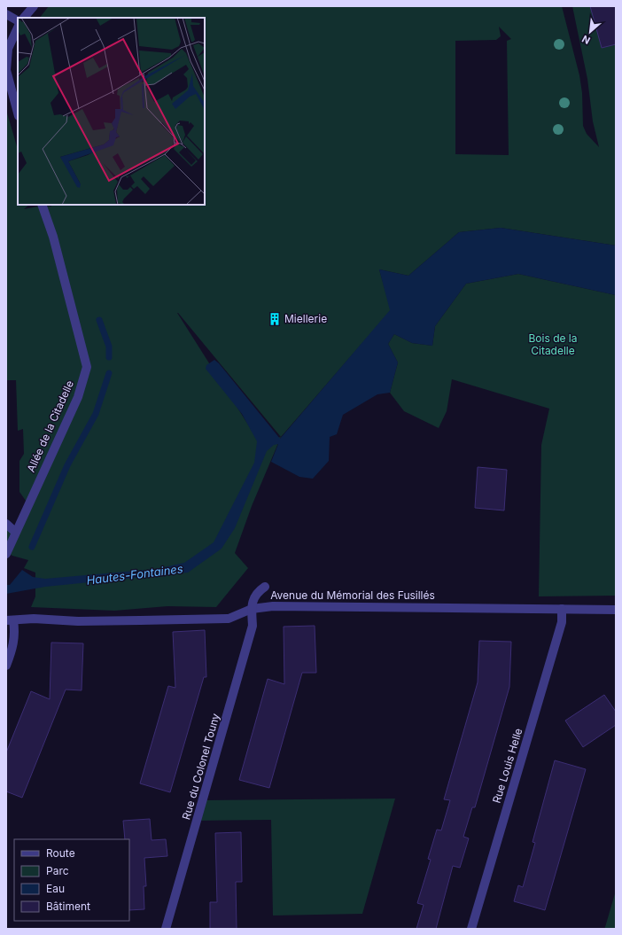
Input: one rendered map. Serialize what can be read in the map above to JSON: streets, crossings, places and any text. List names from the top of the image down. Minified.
{"streets":{"street":["Allée de la Citadelle","Avenue du Mémorial des Fusillés","Rue Louis Helle","Rue du Colonel Touny"]},"crossings":[["Avenue du Mémorial des Fusillés","Rue Louis Helle"],["Avenue du Mémorial des Fusillés","Rue du Colonel Touny"]],"water":["Hautes-Fontaines"],"parks":["Bois de la Citadelle"],"places":{"building":["Miellerie"]},"legend":["Route","Parc","Eau","Bâtiment"],"north":"bottom left"}
